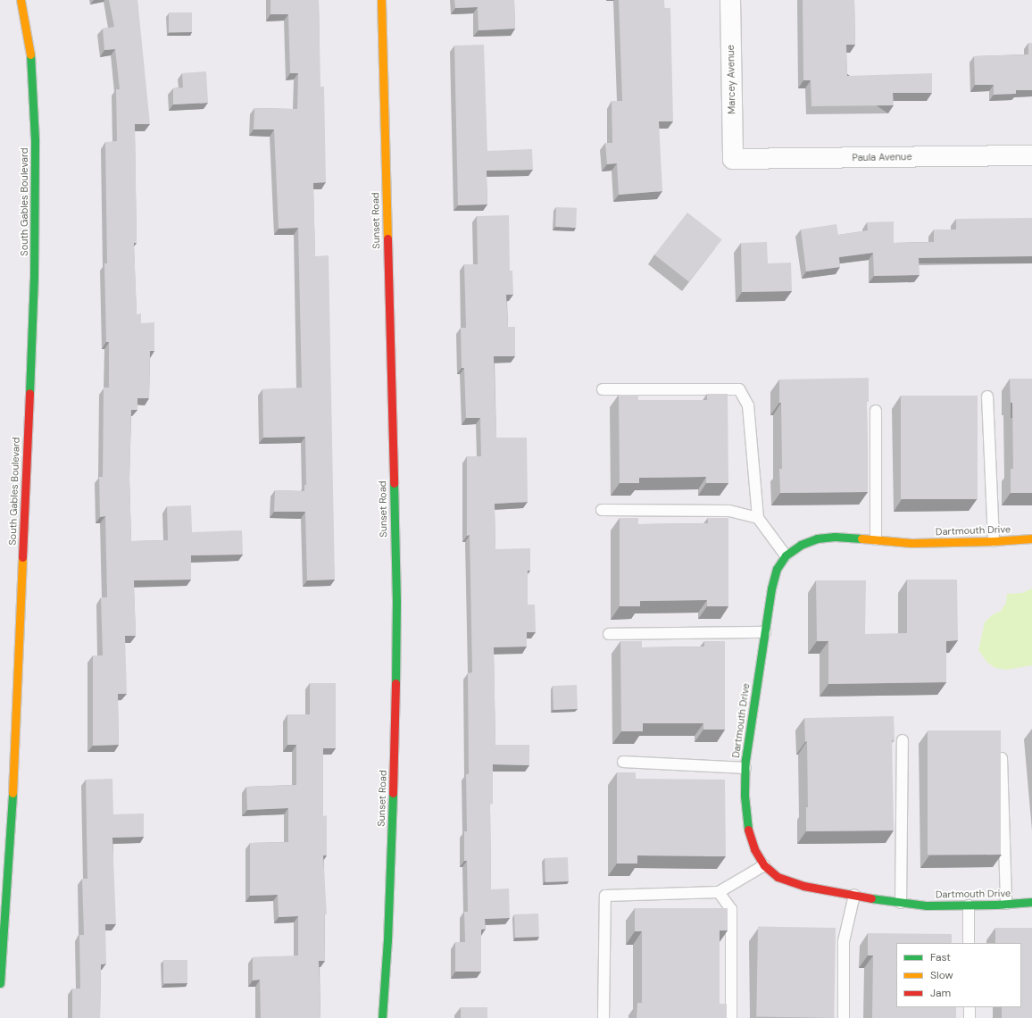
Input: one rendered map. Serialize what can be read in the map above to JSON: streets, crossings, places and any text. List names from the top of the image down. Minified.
{"streets":{"street":["Marcey Avenue","Paula Avenue","South Gables Boulevard","Sunset Road","Dartmouth Drive"]},"crossings":[["Marcey Avenue","Paula Avenue"]],"legend":["Fast","Slow","Jam"]}
